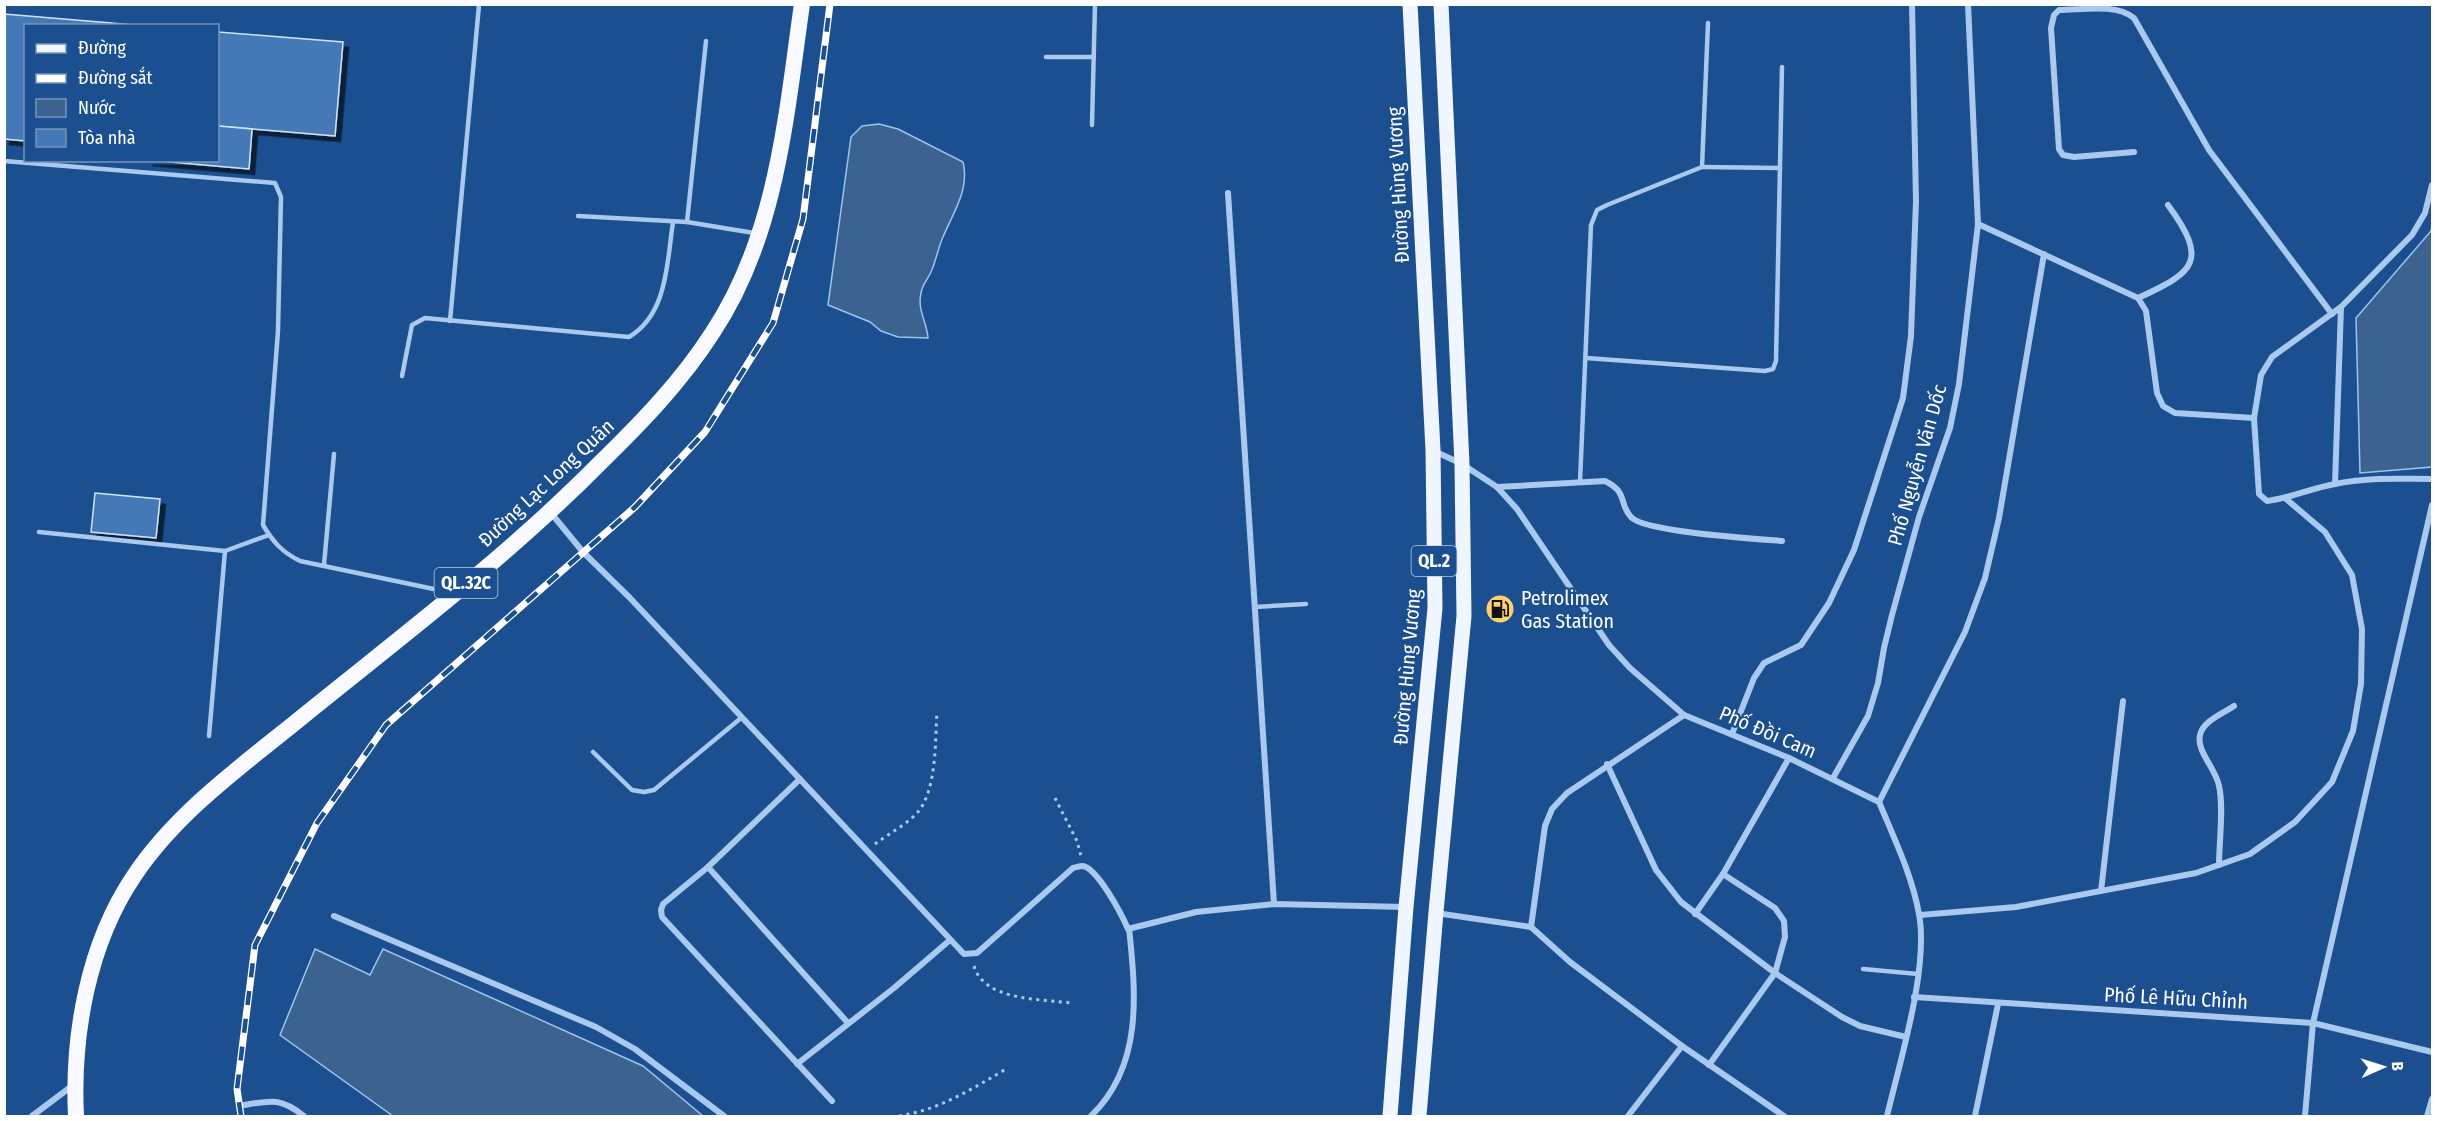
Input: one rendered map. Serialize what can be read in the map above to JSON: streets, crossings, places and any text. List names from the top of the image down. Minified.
{"streets":{"highway":["Đường Lạc Long Quân","QL.32C"],"main road":["Đường Hùng Vương","QL.2"],"street":["Phố Nguyễn Văn Dốc","Phố Đồi Cam","Phố Lê Hữu Chỉnh"]},"crossings":[["Đường Hùng Vương","Phố Đồi Cam"],["Phố Nguyễn Văn Dốc","Phố Đồi Cam"],["QL.2","Phố Đồi Cam"]],"places":{"fuel station":["Petrolimex Gas Station"]},"legend":["Đường","Đường sắt","Nước","Tòa nhà"],"north":"right"}
